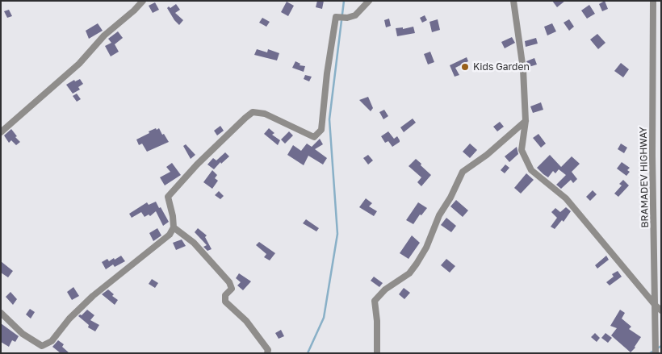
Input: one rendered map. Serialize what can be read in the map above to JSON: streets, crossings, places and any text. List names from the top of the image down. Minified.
{"streets":{"street":["BRAMADEV HIGHWAY"]},"places":["Kids Garden"]}
